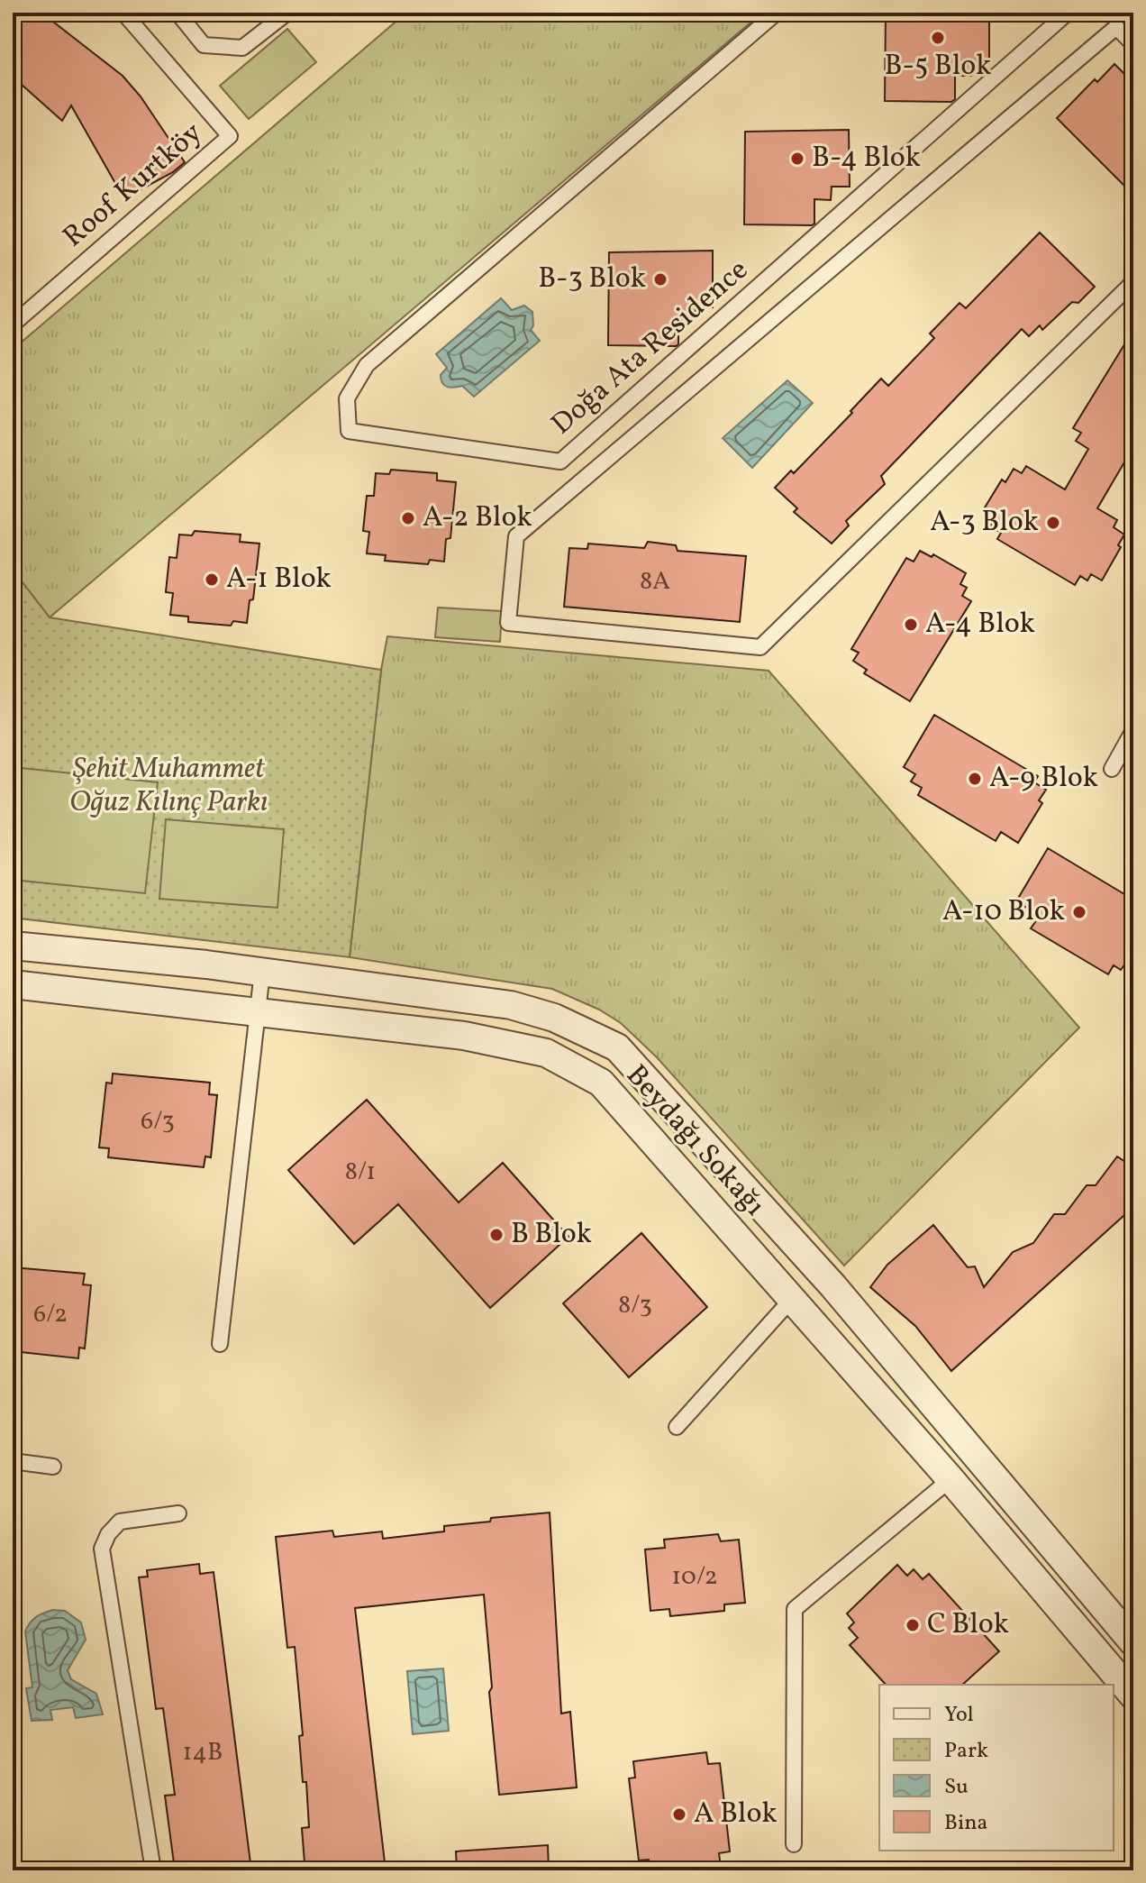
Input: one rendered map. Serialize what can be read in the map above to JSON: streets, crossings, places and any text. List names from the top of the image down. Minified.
{"streets":{"street":["Beydağı Sokağı"],"lane":["Roof Kurtköy","Doğa Ata Residence"]},"parks":["Şehit Muhammet Oğuz Kılınç Parkı"],"places":["B-5 Blok","B-4 Blok","B-3 Blok","A-2 Blok","A-3 Blok","A-1 Blok","A-4 Blok","A-9 Blok","A-10 Blok","B Blok","C Blok","A Blok"],"house_numbers":["8A","6/3","8/1","8/3","6/2","10/2","14B"],"legend":["Yol","Park","Su","Bina"]}
